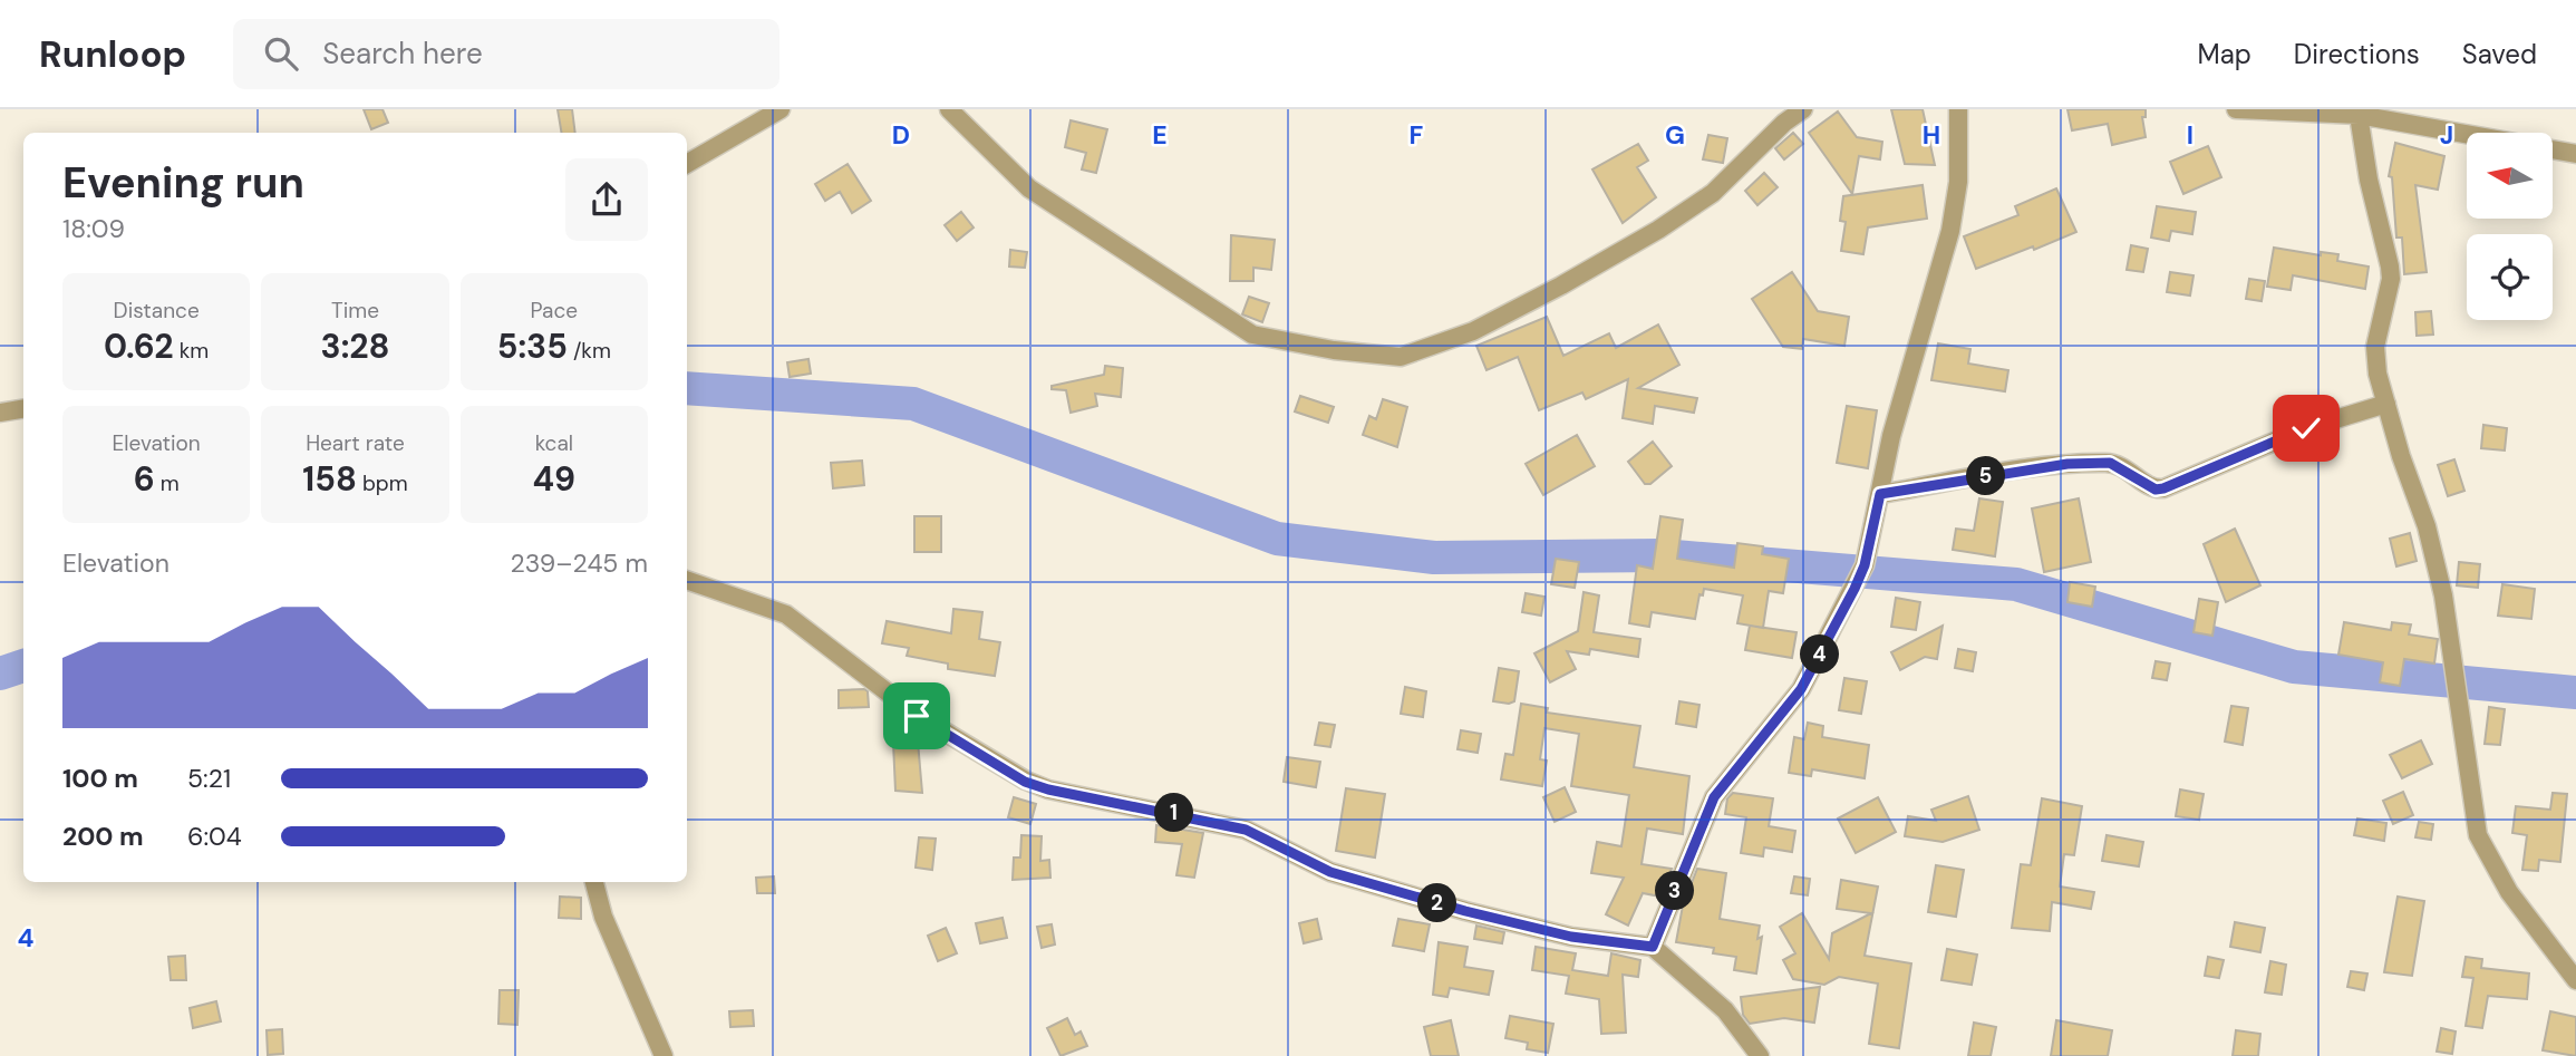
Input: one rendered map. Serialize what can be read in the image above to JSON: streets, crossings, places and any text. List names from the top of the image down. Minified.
{"north":"left","page":{"header":"Runloop","search":"Search here","nav":["Map","Directions","Saved"],"heading":["Evening run","18:09"],"stats":[["Distance","0.62 km"],["Time","3:28"],["Pace","5:35 /km"],["Elevation","6 m"],["Heart rate","158 bpm"],["kcal","49"]],"pins":["5","4","1","3","2"],"chart":["Elevation","239–245 m"],"list":[{"name":"100 m","note":"5:21"},{"name":"200 m","note":"6:04"}]},"grid":{"columns":["D","E","F","G","H","I","J"],"rows":["4"]}}
